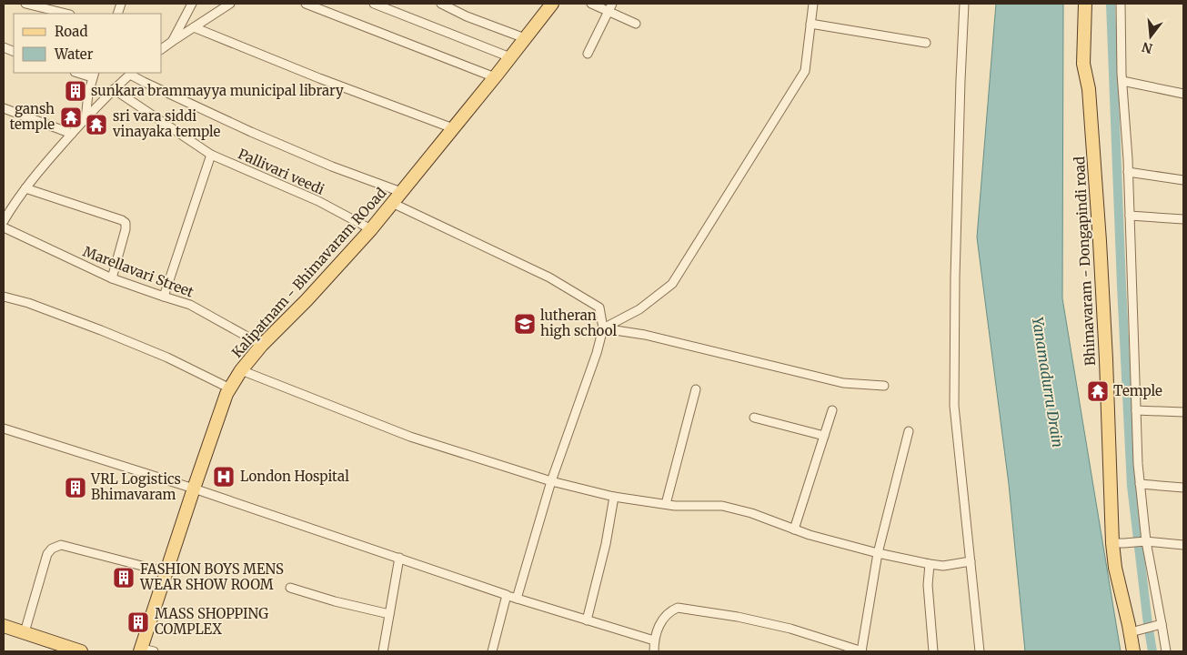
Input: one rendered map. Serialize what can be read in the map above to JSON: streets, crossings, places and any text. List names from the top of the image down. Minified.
{"streets":{"main road":["Bhimavaram - Dongapindi road","Kalipatnam - Bhimavaram ROoad"],"street":["Pallivari veedi","Marellavari Street"]},"crossings":[["Pallivari veedi","Kalipatnam - Bhimavaram ROoad"],["Marellavari Street","Kalipatnam - Bhimavaram ROoad"]],"water":["Yanamadurru Drain"],"places":{"building":["sunkara brammayya municipal library","VRL Logistics Bhimavaram","FASHION BOYS MENS WEAR SHOW ROOM","MASS SHOPPING COMPLEX"],"temple":["gansh temple","sri vara siddi vinayaka temple","Temple"],"school or university":["lutheran high school"],"hospital":["London Hospital"]},"legend":["Road","Water"],"north":"bottom"}
